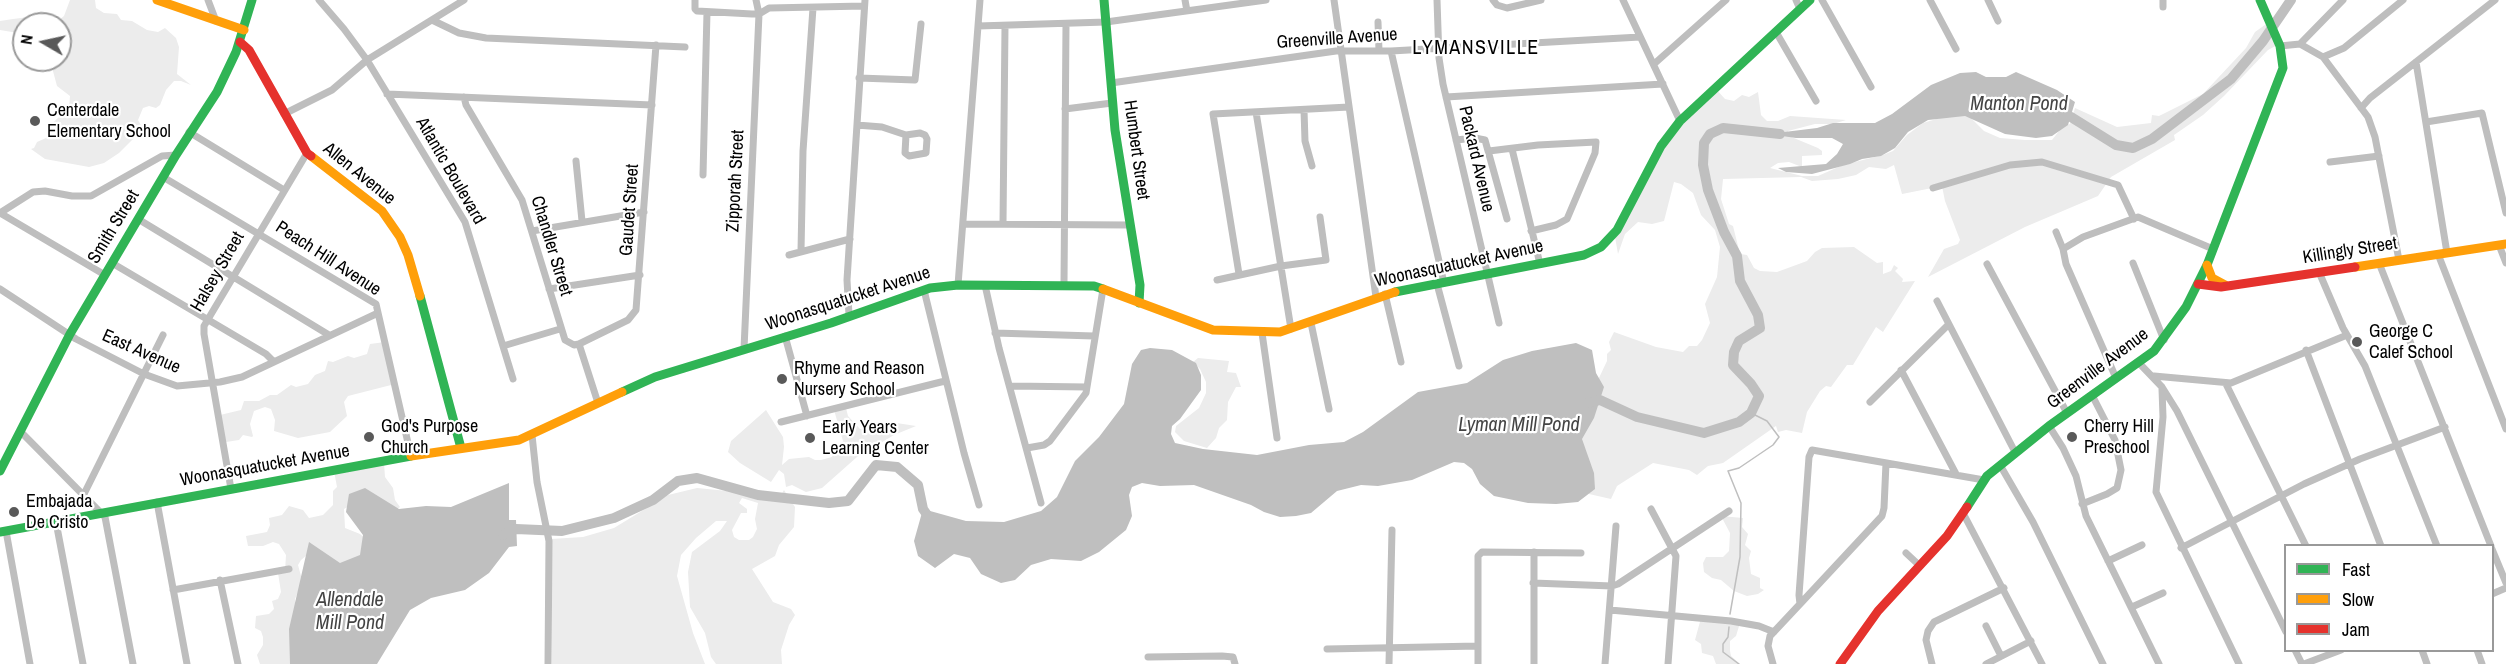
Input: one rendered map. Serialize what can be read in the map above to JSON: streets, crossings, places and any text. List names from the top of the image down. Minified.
{"streets":{"street":["Greenville Avenue","Humbert Street","Packard Avenue","Atlantic Boulevard","Allen Avenue","Zipporah Street","Gaudet Street","Smith Street","Chandler Street","Killingly Street","Peach Hill Avenue","Woonasquatucket Avenue","Halsey Street","East Avenue"]},"crossings":[["Greenville Avenue","Humbert Street"],["Greenville Avenue","Packard Avenue"],["Greenville Avenue","Killingly Street"],["Humbert Street","Woonasquatucket Avenue"],["Packard Avenue","Woonasquatucket Avenue"],["Allen Avenue","Smith Street"],["Allen Avenue","Woonasquatucket Avenue"],["Allen Avenue","Halsey Street"],["Zipporah Street","Woonasquatucket Avenue"],["Smith Street","Peach Hill Avenue"],["Smith Street","East Avenue"],["Peach Hill Avenue","Woonasquatucket Avenue"],["Peach Hill Avenue","Halsey Street"],["Peach Hill Avenue","East Avenue"],["Woonasquatucket Avenue","Halsey Street"],["Halsey Street","East Avenue"]],"districts":["LYMANSVILLE"],"water":["Manton Pond","Lyman Mill Pond","Allendale Mill Pond"],"places":["Centerdale Elementary School","George C Calef School","Rhyme and Reason Nursery School","God's Purpose Church","Cherry Hill Preschool","Early Years Learning Center","Embajada De Cristo"],"legend":["Fast","Slow","Jam"],"north":"left"}
